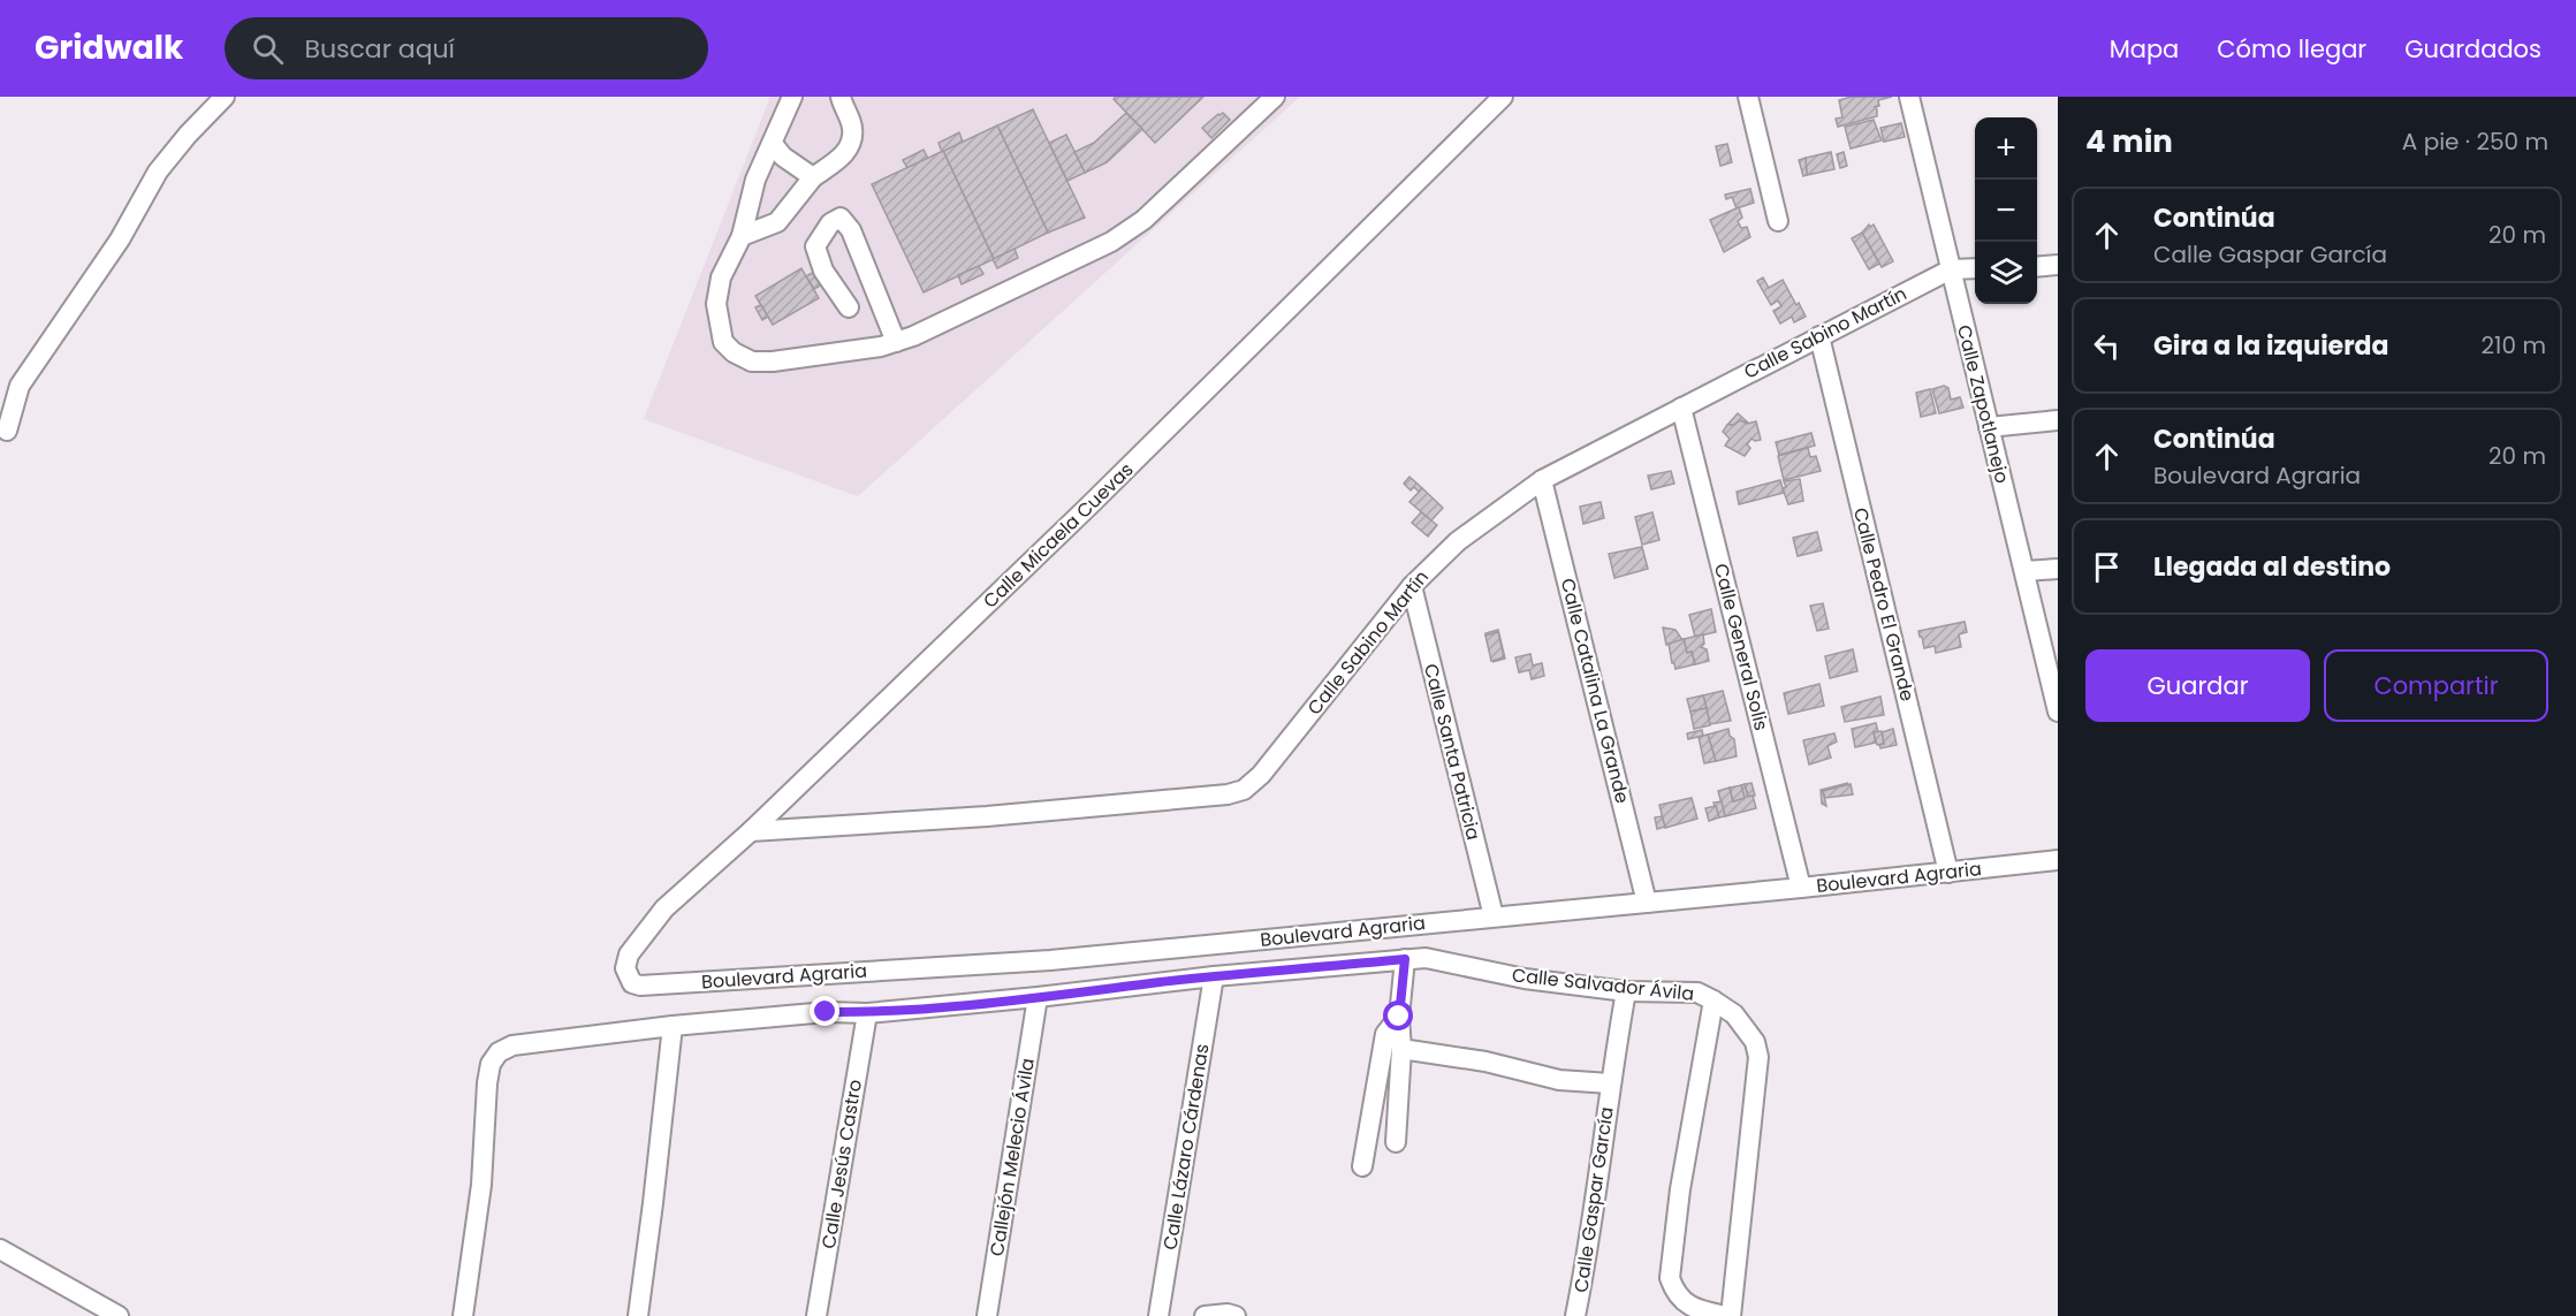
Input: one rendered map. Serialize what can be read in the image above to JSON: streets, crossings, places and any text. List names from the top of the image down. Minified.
{"streets":{"street":["Calle Sabino Martín","Calle Zapotlanejo","Calle Micaela Cuevas","Calle Pedro El Grande","Calle General Solis","Calle Catalina La Grande","Calle Santa Patricia","Boulevard Agraria","Calle Salvador Ávila","Calle Lázaro Cárdenas","Callejón Melecio Ávila","Calle Jesús Castro","Calle Gaspar García"]},"crossings":[["Calle Sabino Martín","Calle Zapotlanejo"],["Calle Sabino Martín","Calle Micaela Cuevas"],["Calle Sabino Martín","Calle Pedro El Grande"],["Calle Sabino Martín","Calle General Solis"],["Calle Sabino Martín","Calle Catalina La Grande"],["Calle Sabino Martín","Calle Santa Patricia"],["Calle Micaela Cuevas","Boulevard Agraria"],["Calle Pedro El Grande","Boulevard Agraria"],["Calle General Solis","Boulevard Agraria"],["Calle Catalina La Grande","Boulevard Agraria"],["Calle Santa Patricia","Boulevard Agraria"],["Boulevard Agraria","Calle Salvador Ávila"],["Boulevard Agraria","Calle Lázaro Cárdenas"],["Boulevard Agraria","Callejón Melecio Ávila"],["Boulevard Agraria","Calle Jesús Castro"],["Calle Salvador Ávila","Calle Lázaro Cárdenas"],["Calle Salvador Ávila","Calle Gaspar García"]],"page":{"header":"Gridwalk","search":"Buscar aquí","nav":["Mapa","Cómo llegar","Guardados"],"heading":["4 min","A pie · 250 m"],"map_buttons":["+","−"],"list":[["Continúa","Calle Gaspar García","20 m"],["Gira a la izquierda","210 m"],["Continúa","Boulevard Agraria","20 m"],"Llegada al destino"],"buttons":["Guardar","Compartir"]}}
